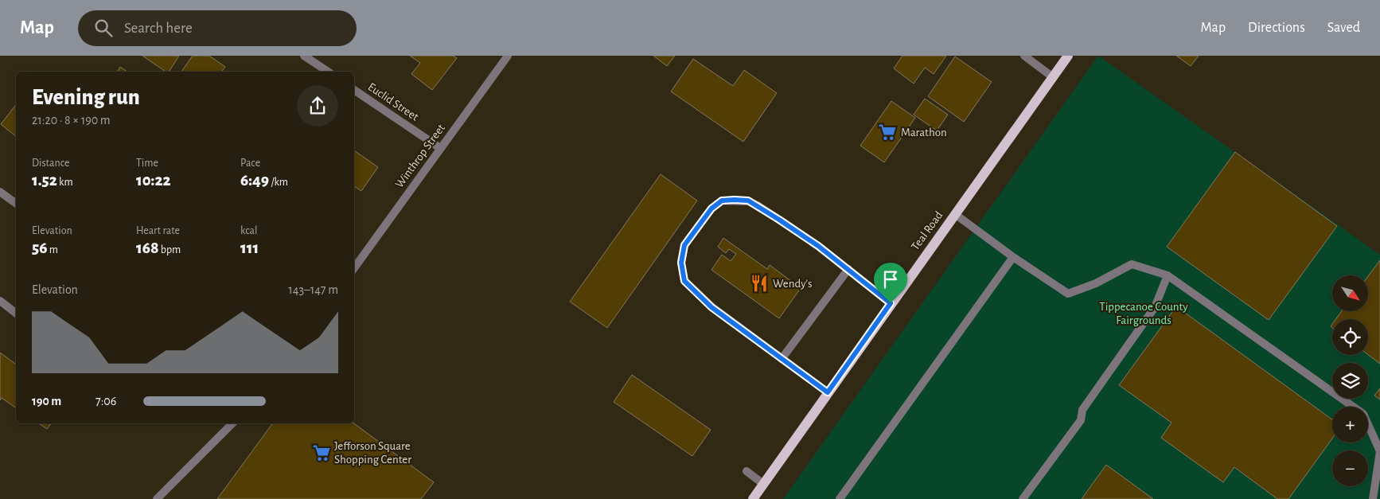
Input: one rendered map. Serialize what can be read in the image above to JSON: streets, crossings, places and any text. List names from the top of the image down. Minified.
{"streets":{"main road":["Teal Road"],"street":["Euclid Street","Winthrop Street"]},"crossings":[["Euclid Street","Winthrop Street"]],"parks":["Tippecanoe County Fairgrounds"],"places":{"supermarket":["Marathon","Jefforson Square Shopping Center"],"restaurant":["Wendy's"]},"north":"bottom right","page":{"header":"Map","search":"Search here","nav":["Map","Directions","Saved"],"heading":["Evening run","21:20 · 8 × 190 m"],"stats":[["Distance","1.52 km"],["Time","10:22"],["Pace","6:49 /km"],["Elevation","56 m"],["Heart rate","168 bpm"],["kcal","111"]],"chart":["Elevation","143–147 m"],"map_buttons":["+","−"],"list":[{"name":"190 m","note":"7:06"}]}}
